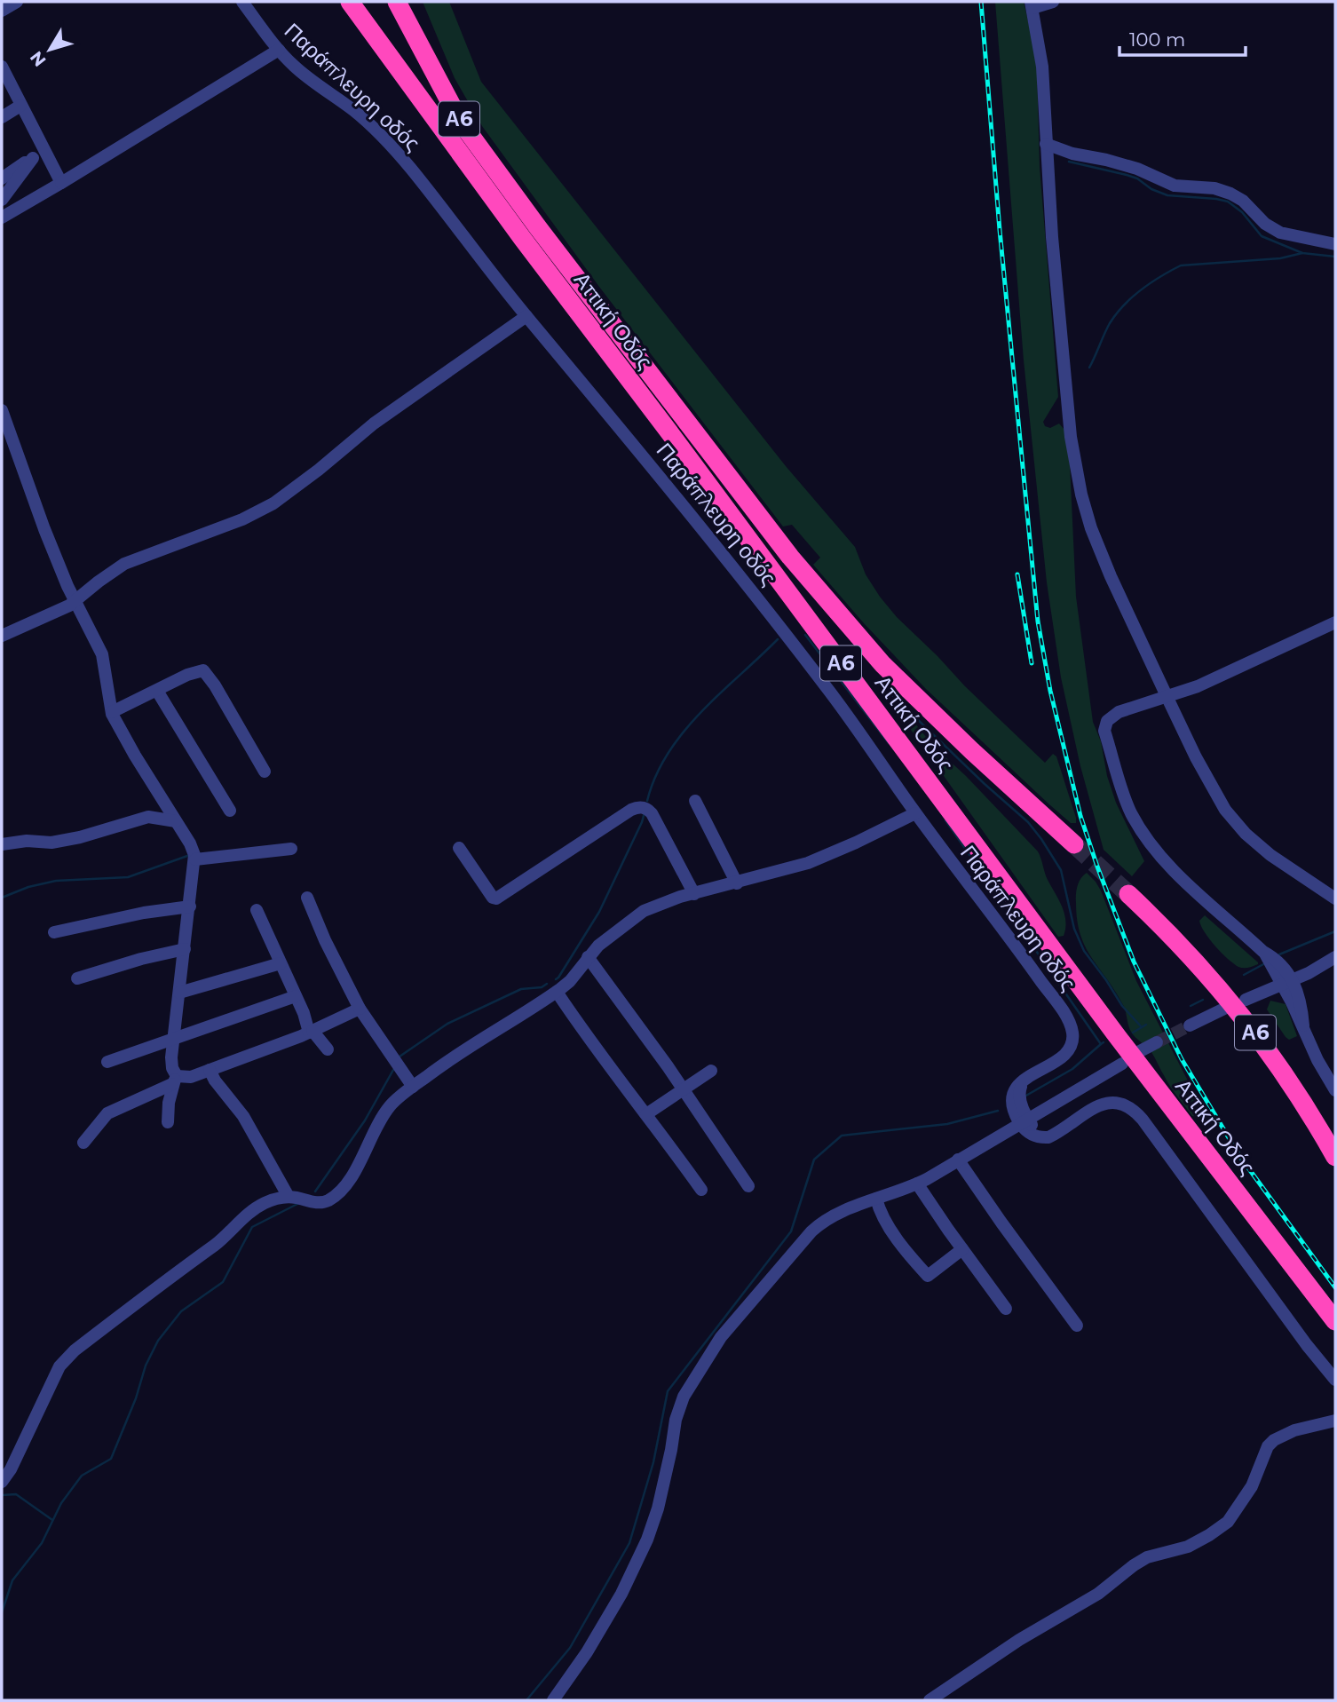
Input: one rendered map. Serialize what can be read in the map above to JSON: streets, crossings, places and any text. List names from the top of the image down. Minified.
{"streets":{"highway":["Α6","Αττική Οδός"],"street":["Παράπλευρη οδός"]},"scale_bar":"100 m","north":"bottom left"}
